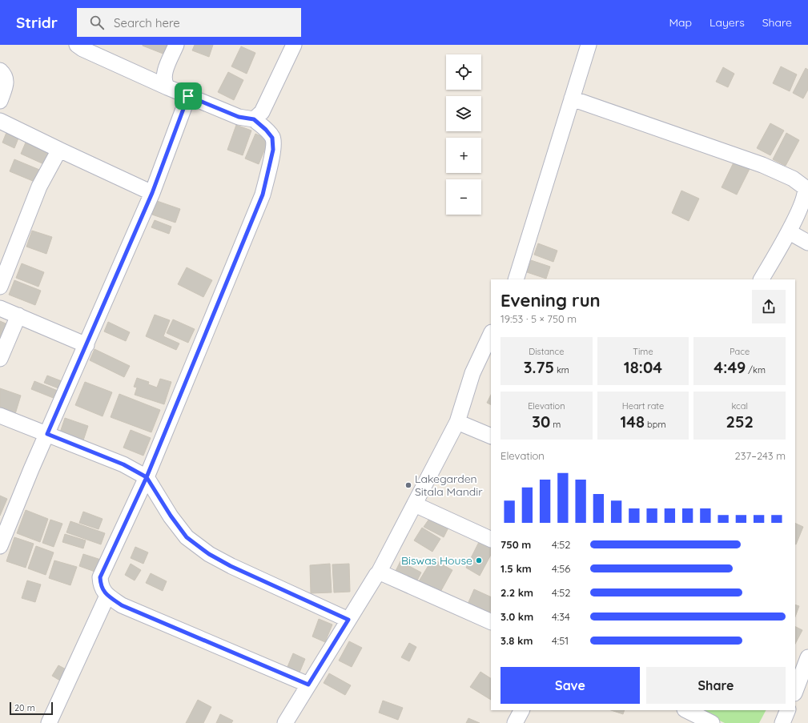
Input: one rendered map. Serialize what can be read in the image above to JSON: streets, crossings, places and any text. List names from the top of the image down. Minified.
{"places":["Lakegarden Sitala Mandir","Biswas House"],"scale_bar":"20 m","page":{"header":"Stridr","search":"Search here","nav":["Map","Layers","Share"],"map_buttons":["+","−"],"heading":["Evening run","19:53 · 5 × 750 m"],"stats":[["Distance","3.75 km"],["Time","18:04"],["Pace","4:49 /km"],["Elevation","30 m"],["Heart rate","148 bpm"],["kcal","252"]],"chart":["Elevation","237–243 m"],"list":[{"name":"750 m","note":"4:52"},{"name":"1.5 km","note":"4:56"},{"name":"2.2 km","note":"4:52"},{"name":"3.0 km","note":"4:34"},{"name":"3.8 km","note":"4:51"}],"buttons":["Save","Share"],"scale":"20 m"}}
